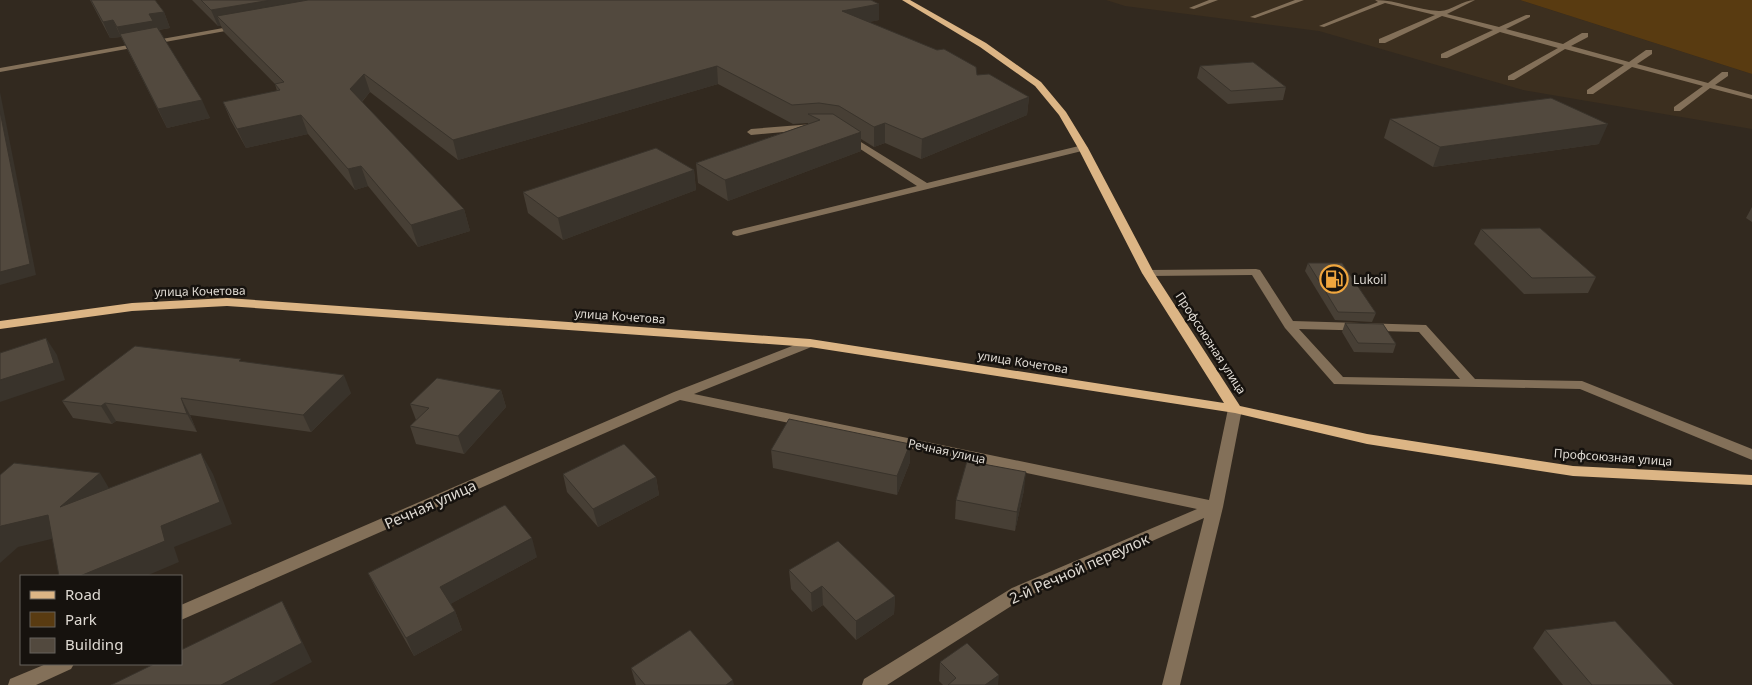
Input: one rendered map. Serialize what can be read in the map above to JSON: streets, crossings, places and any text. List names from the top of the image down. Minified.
{"streets":{"main road":["улица Кочетова","Профсоюзная улица"],"street":["Речная улица","2-й Речной переулок"]},"crossings":[["улица Кочетова","Профсоюзная улица"],["улица Кочетова","Речная улица"],["Речная улица","2-й Речной переулок"]],"places":{"fuel station":["Lukoil"]},"legend":["Road","Park","Building"]}
